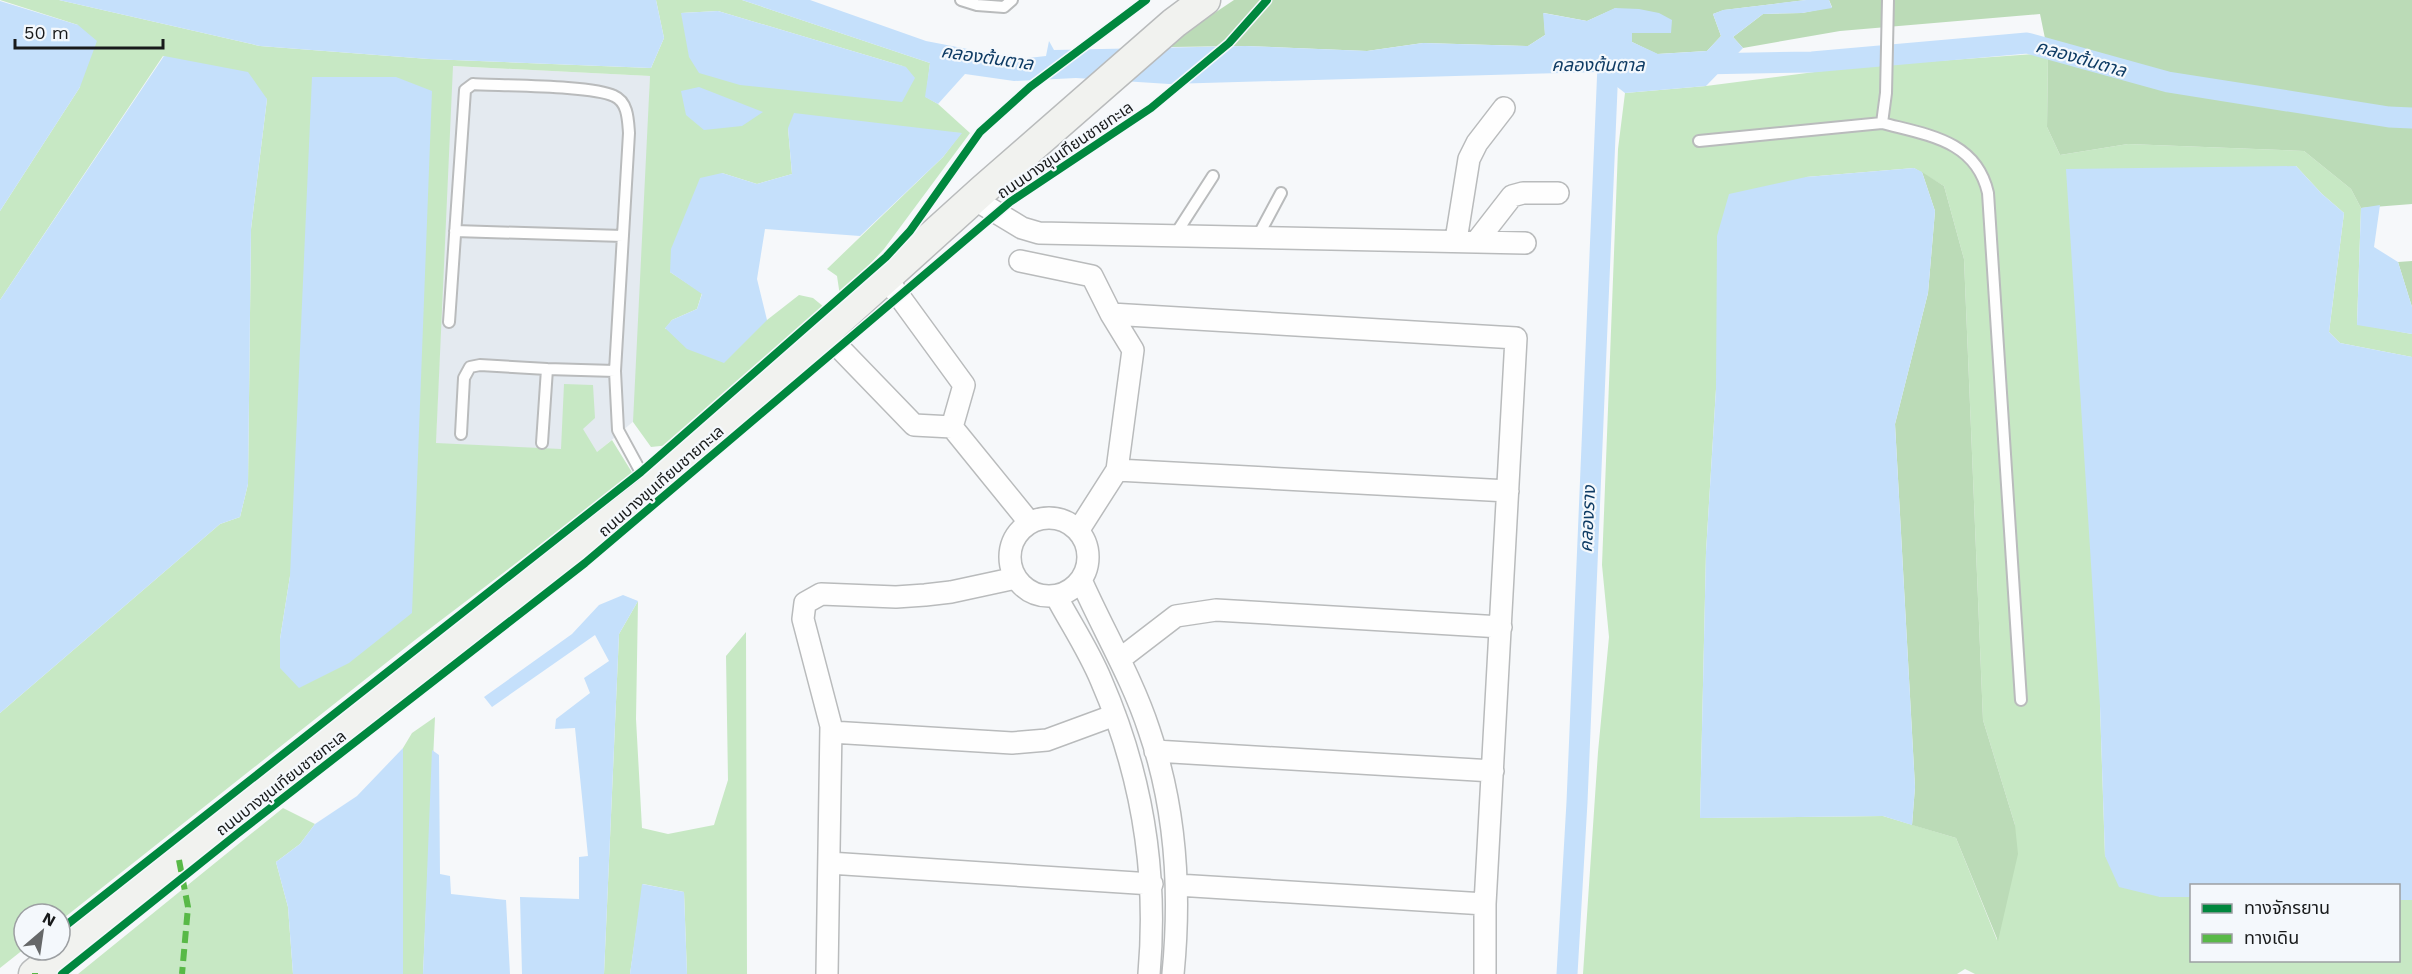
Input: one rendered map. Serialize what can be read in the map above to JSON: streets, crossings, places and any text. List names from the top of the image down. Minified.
{"streets":{"main road":["ถนนบางขุนเทียนชายทะเล"]},"water":["คลองต้นตาล","คลองราง"],"legend":["ทางจักรยาน","ทางเดิน"],"scale_bar":"50 m","north":"top right"}
